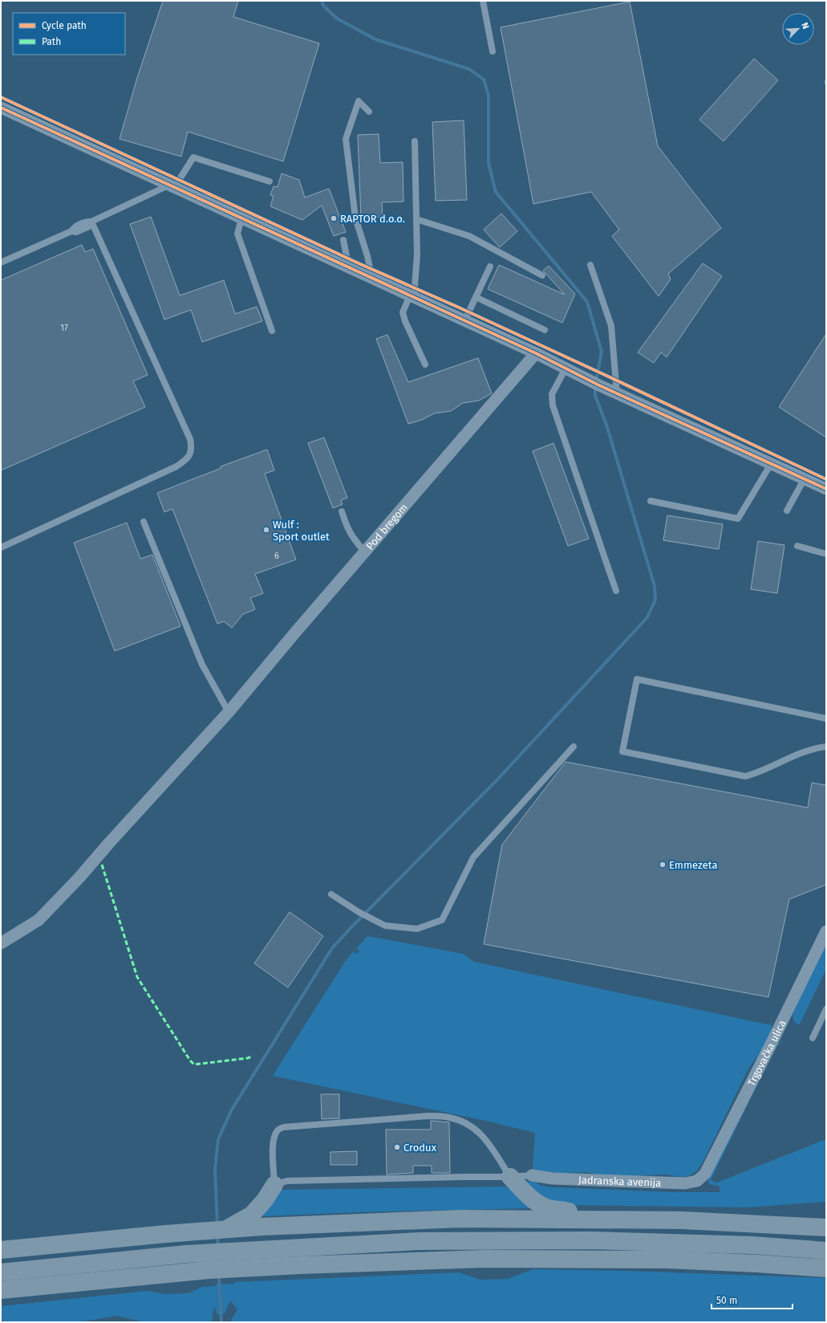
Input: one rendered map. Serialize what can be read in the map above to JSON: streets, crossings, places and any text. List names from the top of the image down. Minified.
{"streets":{"street":["Pod bregom","Trgovačka ulica","Jadranska avenija"]},"crossings":[["Trgovačka ulica","Jadranska avenija"]],"places":["RAPTOR d.o.o.","Wulf : Sport outlet","Emmezeta","Crodux"],"house_numbers":["17","6"],"legend":["Cycle path","Path"],"scale_bar":"50 m","north":"top right"}
